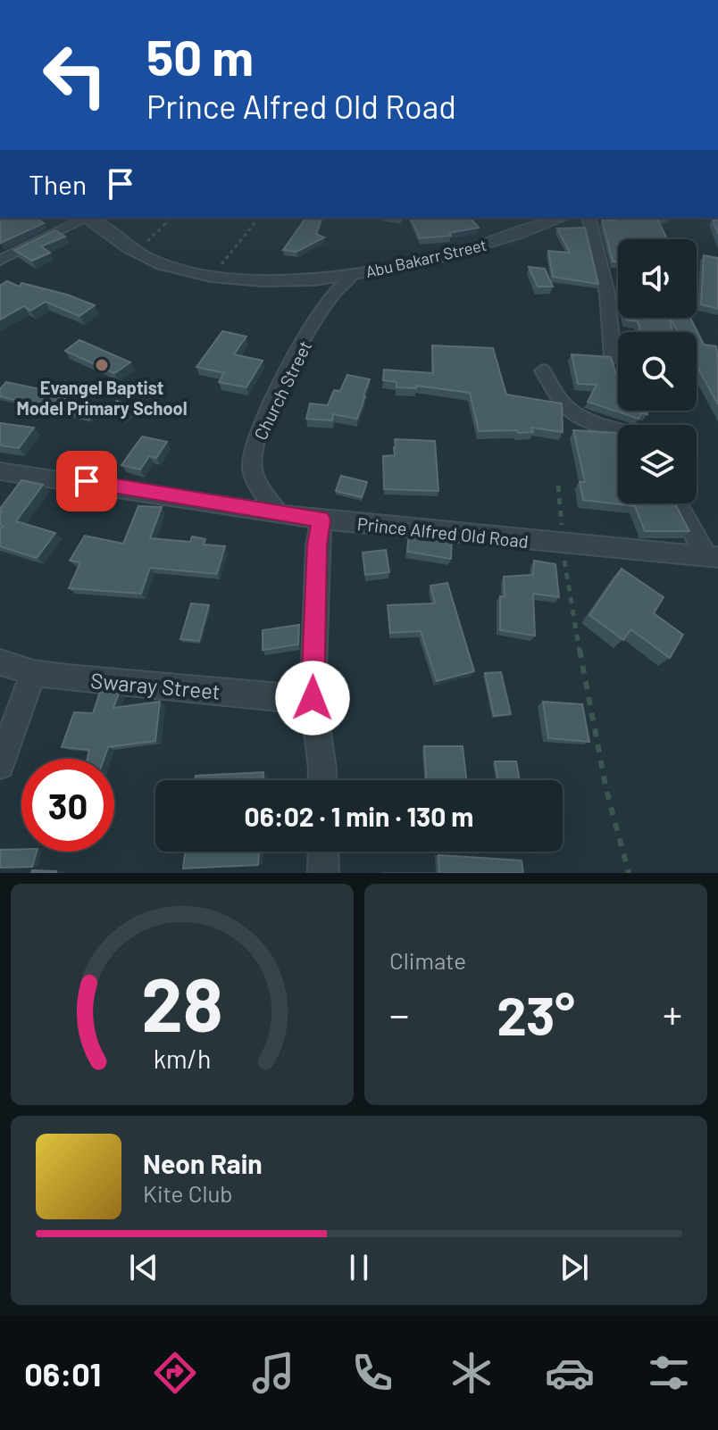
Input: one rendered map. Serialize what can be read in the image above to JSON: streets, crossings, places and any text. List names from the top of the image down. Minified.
{"streets":{"street":["Abu Bakarr Street","Church Street","Prince Alfred Old Road","Swaray Street"]},"crossings":[["Abu Bakarr Street","Church Street"],["Church Street","Prince Alfred Old Road"]],"places":["Evangel Baptist Model Primary School"],"page":{"turn":["50 m","Prince Alfred Old Road"],"then":"Then","limit":"30","trip":"06:02 · 1 min · 130 m","tile":"Climate","heat":["−","23°","+"],"song":["Neon Rain","Kite Club"],"tabs":"06:01","gauge":["28","km/h"]}}
